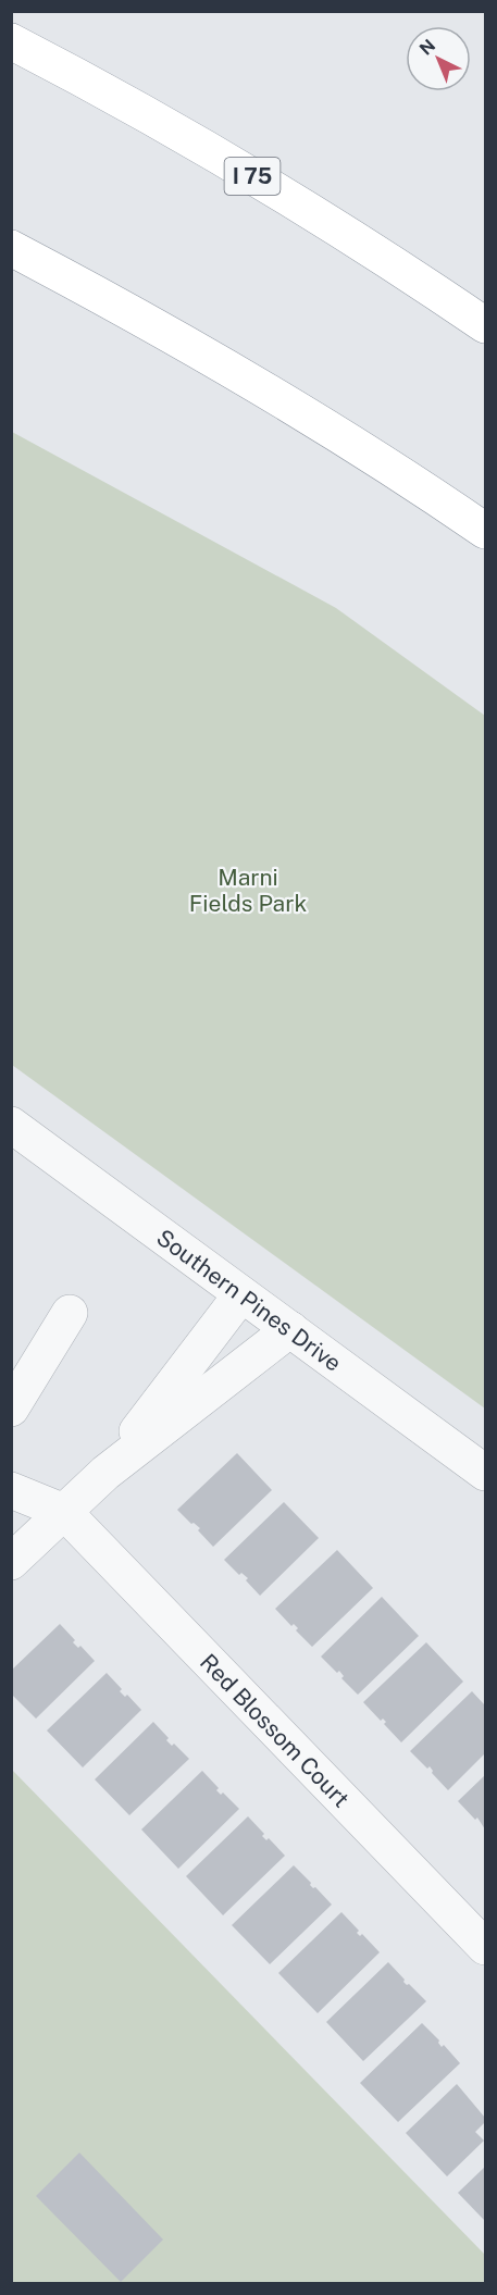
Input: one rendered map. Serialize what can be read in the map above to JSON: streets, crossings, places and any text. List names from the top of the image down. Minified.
{"streets":{"highway":["I 75"],"street":["Southern Pines Drive","Red Blossom Court"]},"parks":["Marni Fields Park"],"north":"top left"}
